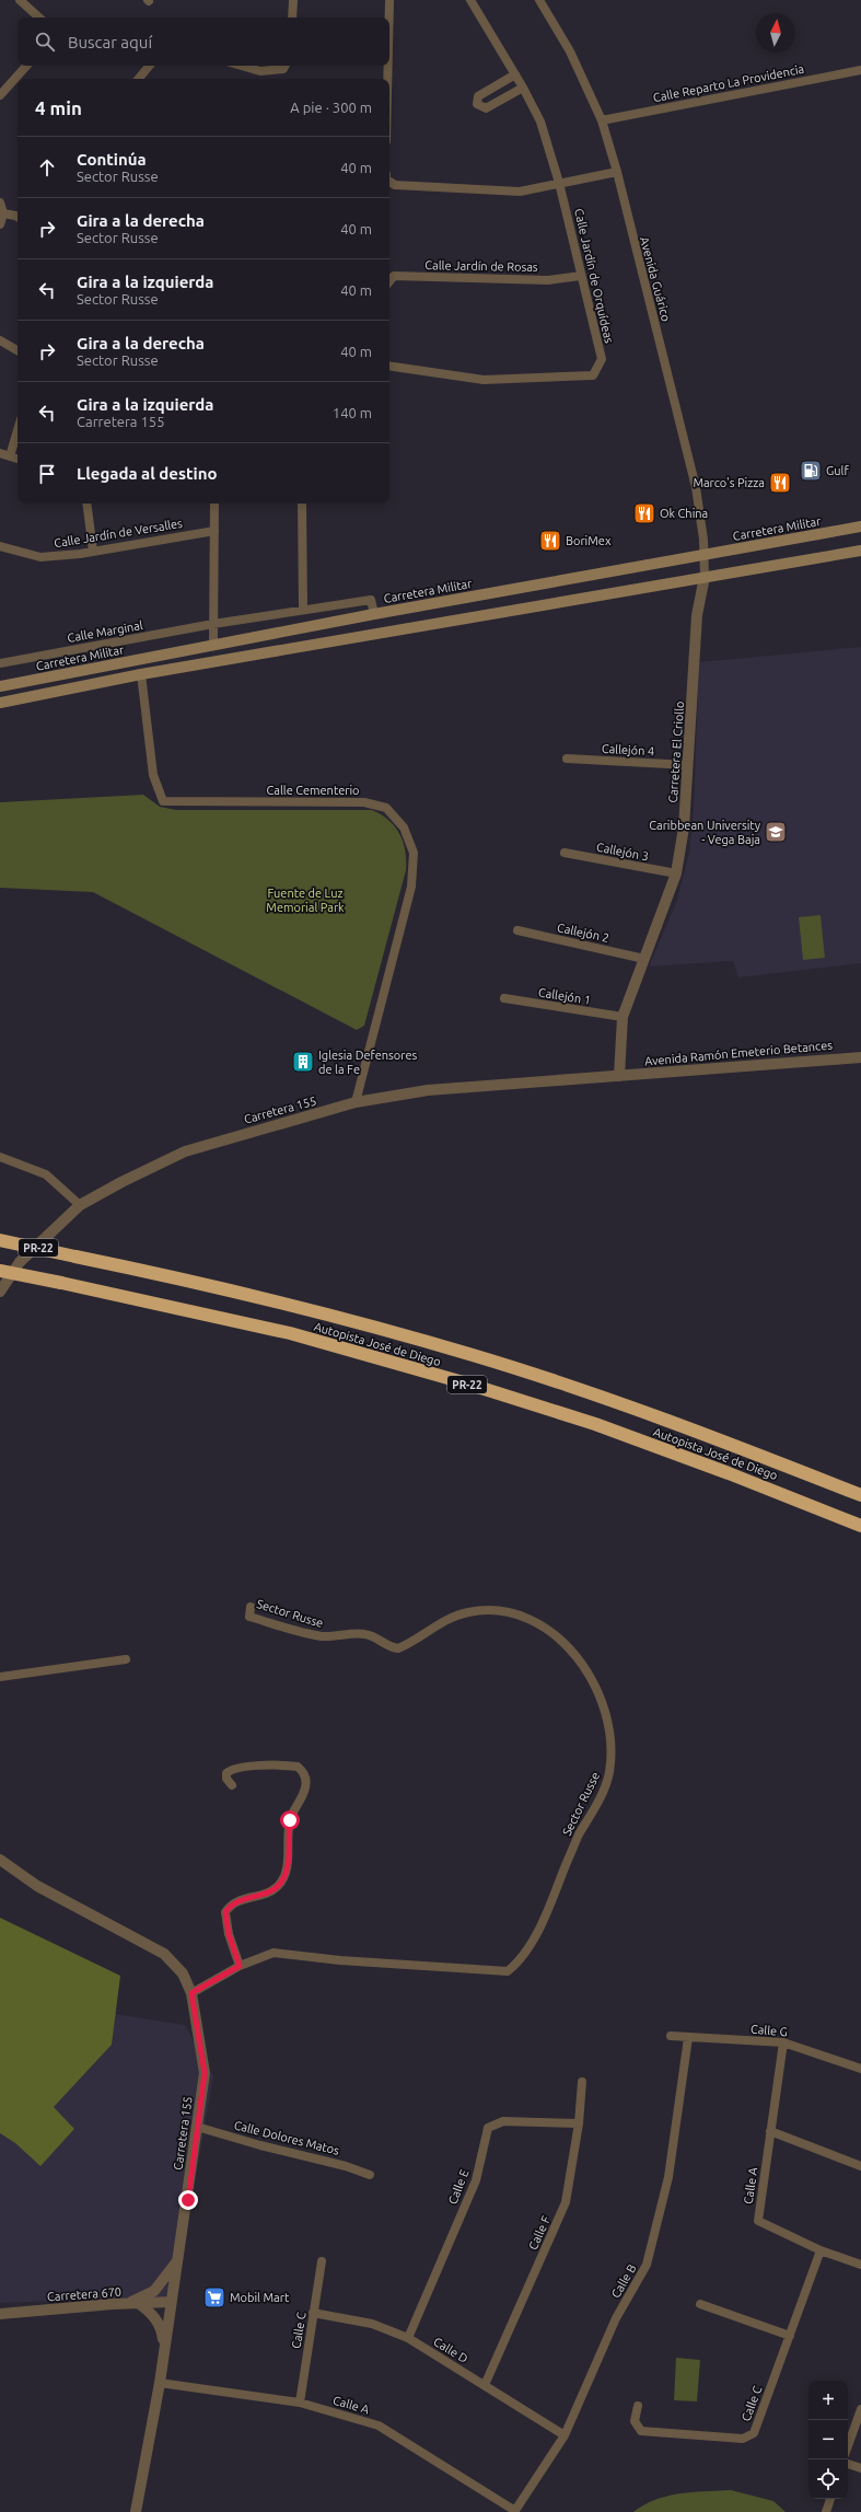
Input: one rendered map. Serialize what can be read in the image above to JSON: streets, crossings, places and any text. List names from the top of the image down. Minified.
{"streets":{"highway":["PR-22","Autopista José de Diego"],"main road":["Carretera Militar"],"street":["Calle Reparto La Providencia","Calle Jardín de Rosas","Calle Jardín de Orquídeas","Avenida Guárico","Calle Jardín de Versalles","Calle Marginal","Callejón 4","Carretera El Criollo","Calle Cementerio","Callejón 3","Callejón 2","Callejón 1","Avenida Ramón Emeterio Betances","Carretera 155","Sector Russe","Calle G","Calle Dolores Matos","Calle A","Calle E","Calle F","Calle B","Carretera 670","Calle C","Calle D"]},"crossings":[["Calle Reparto La Providencia","Avenida Guárico"],["Calle Jardín de Rosas","Calle Jardín de Orquídeas"],["Avenida Guárico","Carretera Militar"],["Avenida Guárico","Carretera El Criollo"],["Carretera Militar","Calle Marginal"],["Callejón 4","Carretera El Criollo"],["Carretera El Criollo","Callejón 3"],["Carretera El Criollo","Callejón 2"],["Carretera El Criollo","Callejón 1"],["Carretera El Criollo","Avenida Ramón Emeterio Betances"],["Carretera El Criollo","Carretera 155"],["Calle Cementerio","Carretera 155"],["Avenida Ramón Emeterio Betances","Carretera 155"],["Carretera 155","Sector Russe"],["Carretera 155","Calle Dolores Matos"],["Carretera 155","Calle A"],["Carretera 155","Carretera 670"],["Calle G","Calle A"],["Calle G","Calle B"],["Calle A","Calle B"],["Calle A","Calle C"],["Calle E","Calle F"],["Calle E","Calle D"],["Calle F","Calle D"],["Calle B","Calle D"],["Calle C","Calle D"]],"parks":["Fuente de Luz Memorial Park"],"places":{"fuel station":["Gulf"],"restaurant":["Marco's Pizza","Ok China","BoriMex"],"school or university":["Caribbean University - Vega Baja"],"building":["Iglesia Defensores de la Fe"],"supermarket":["Mobil Mart"]},"north":"top","page":{"search":"Buscar aquí","heading":["4 min","A pie · 300 m"],"list":[["Continúa","Sector Russe","40 m"],["Gira a la derecha","Sector Russe","40 m"],["Gira a la izquierda","Sector Russe","40 m"],["Gira a la derecha","Sector Russe","40 m"],["Gira a la izquierda","Carretera 155","140 m"],"Llegada al destino"],"map_buttons":["+","−"]}}
